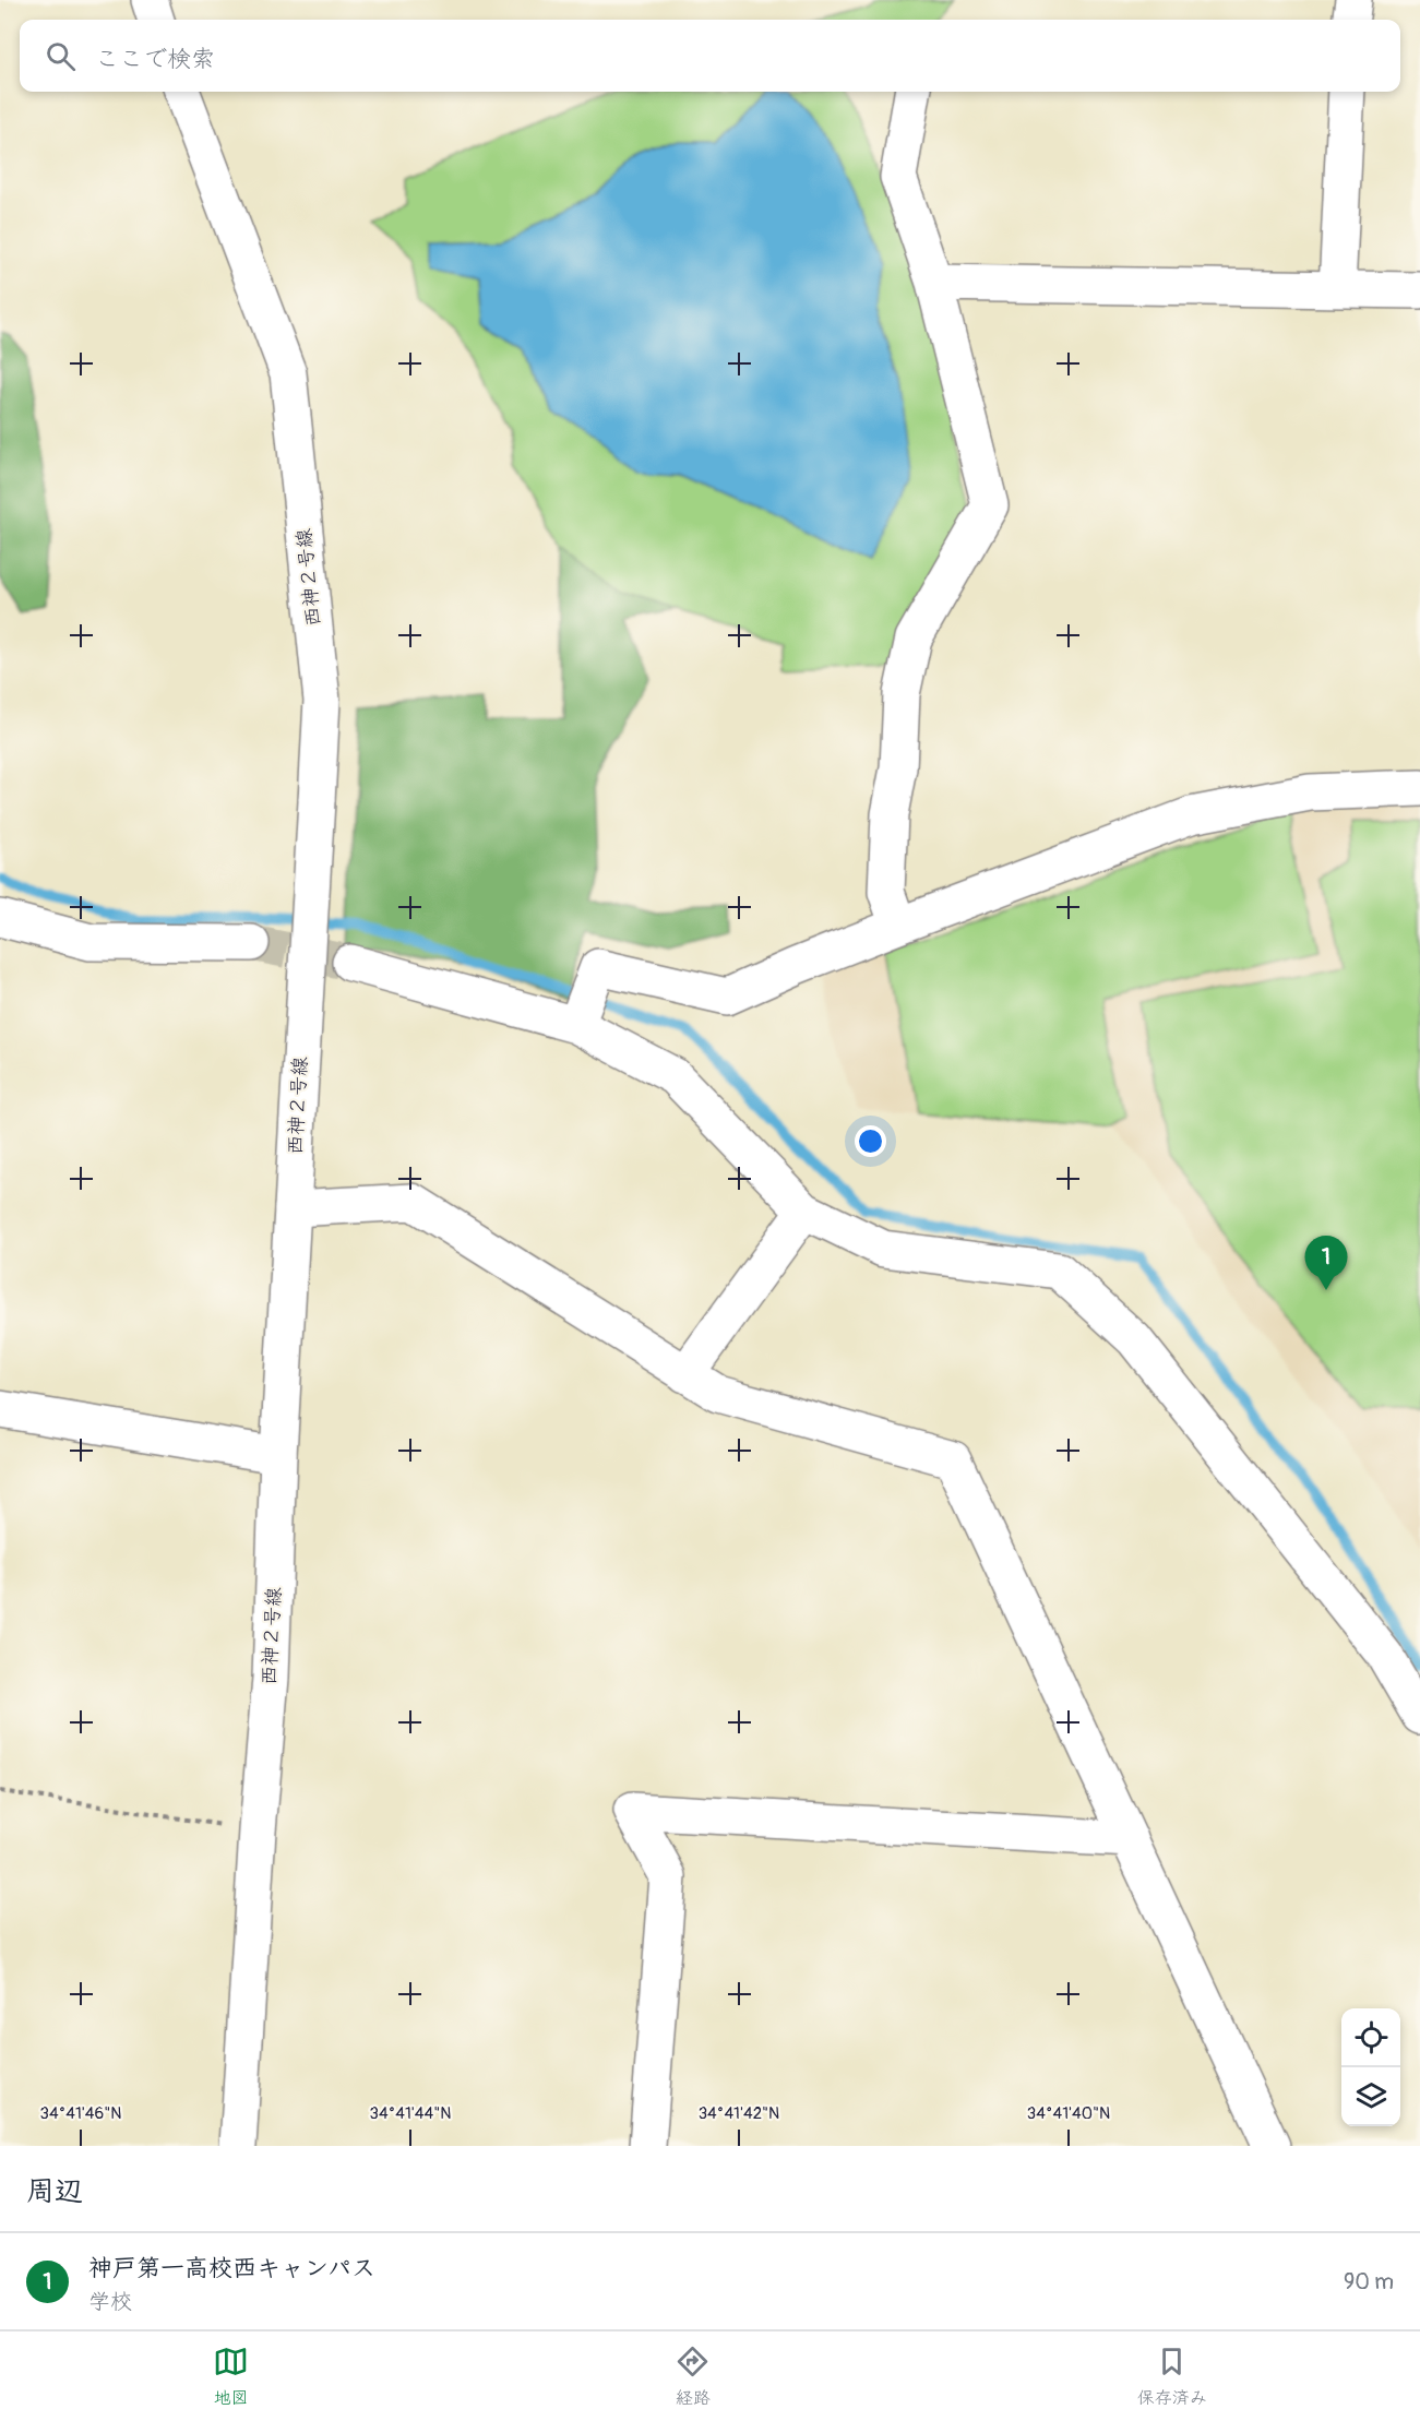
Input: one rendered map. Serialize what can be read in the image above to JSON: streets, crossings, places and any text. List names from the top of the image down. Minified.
{"streets":{"street":["西神２号線"]},"page":{"search":"ここで検索","pins":"1","heading":"周辺","list":[{"mark":"1","name":"神戸第一高校西キャンパス","note":"学校","value":"90 m"}],"nav":["地図","経路","保存済み"]},"coordinates":["34°41'46\"N","34°41'44\"N","34°41'42\"N","34°41'40\"N"]}
